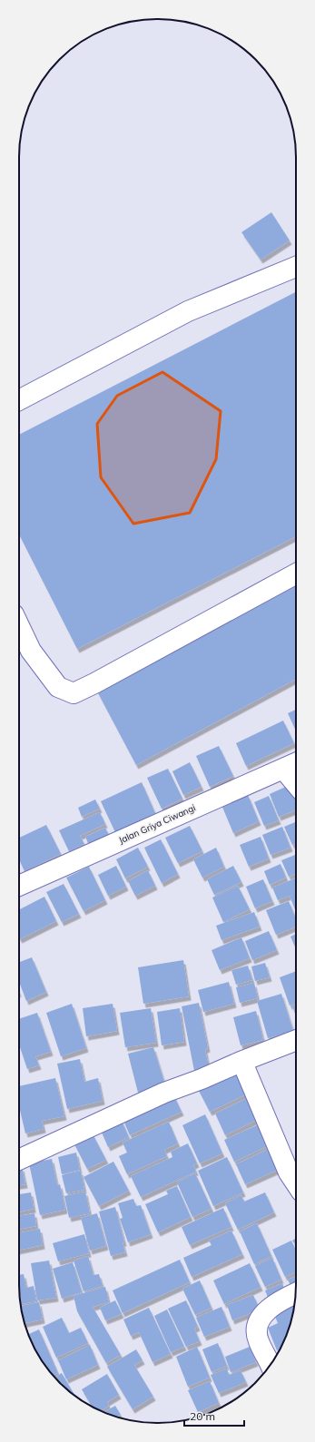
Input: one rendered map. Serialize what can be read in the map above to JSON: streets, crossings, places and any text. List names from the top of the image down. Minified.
{"streets":{"street":["Jalan Griya Ciwangi"]},"scale_bar":"20 m"}
